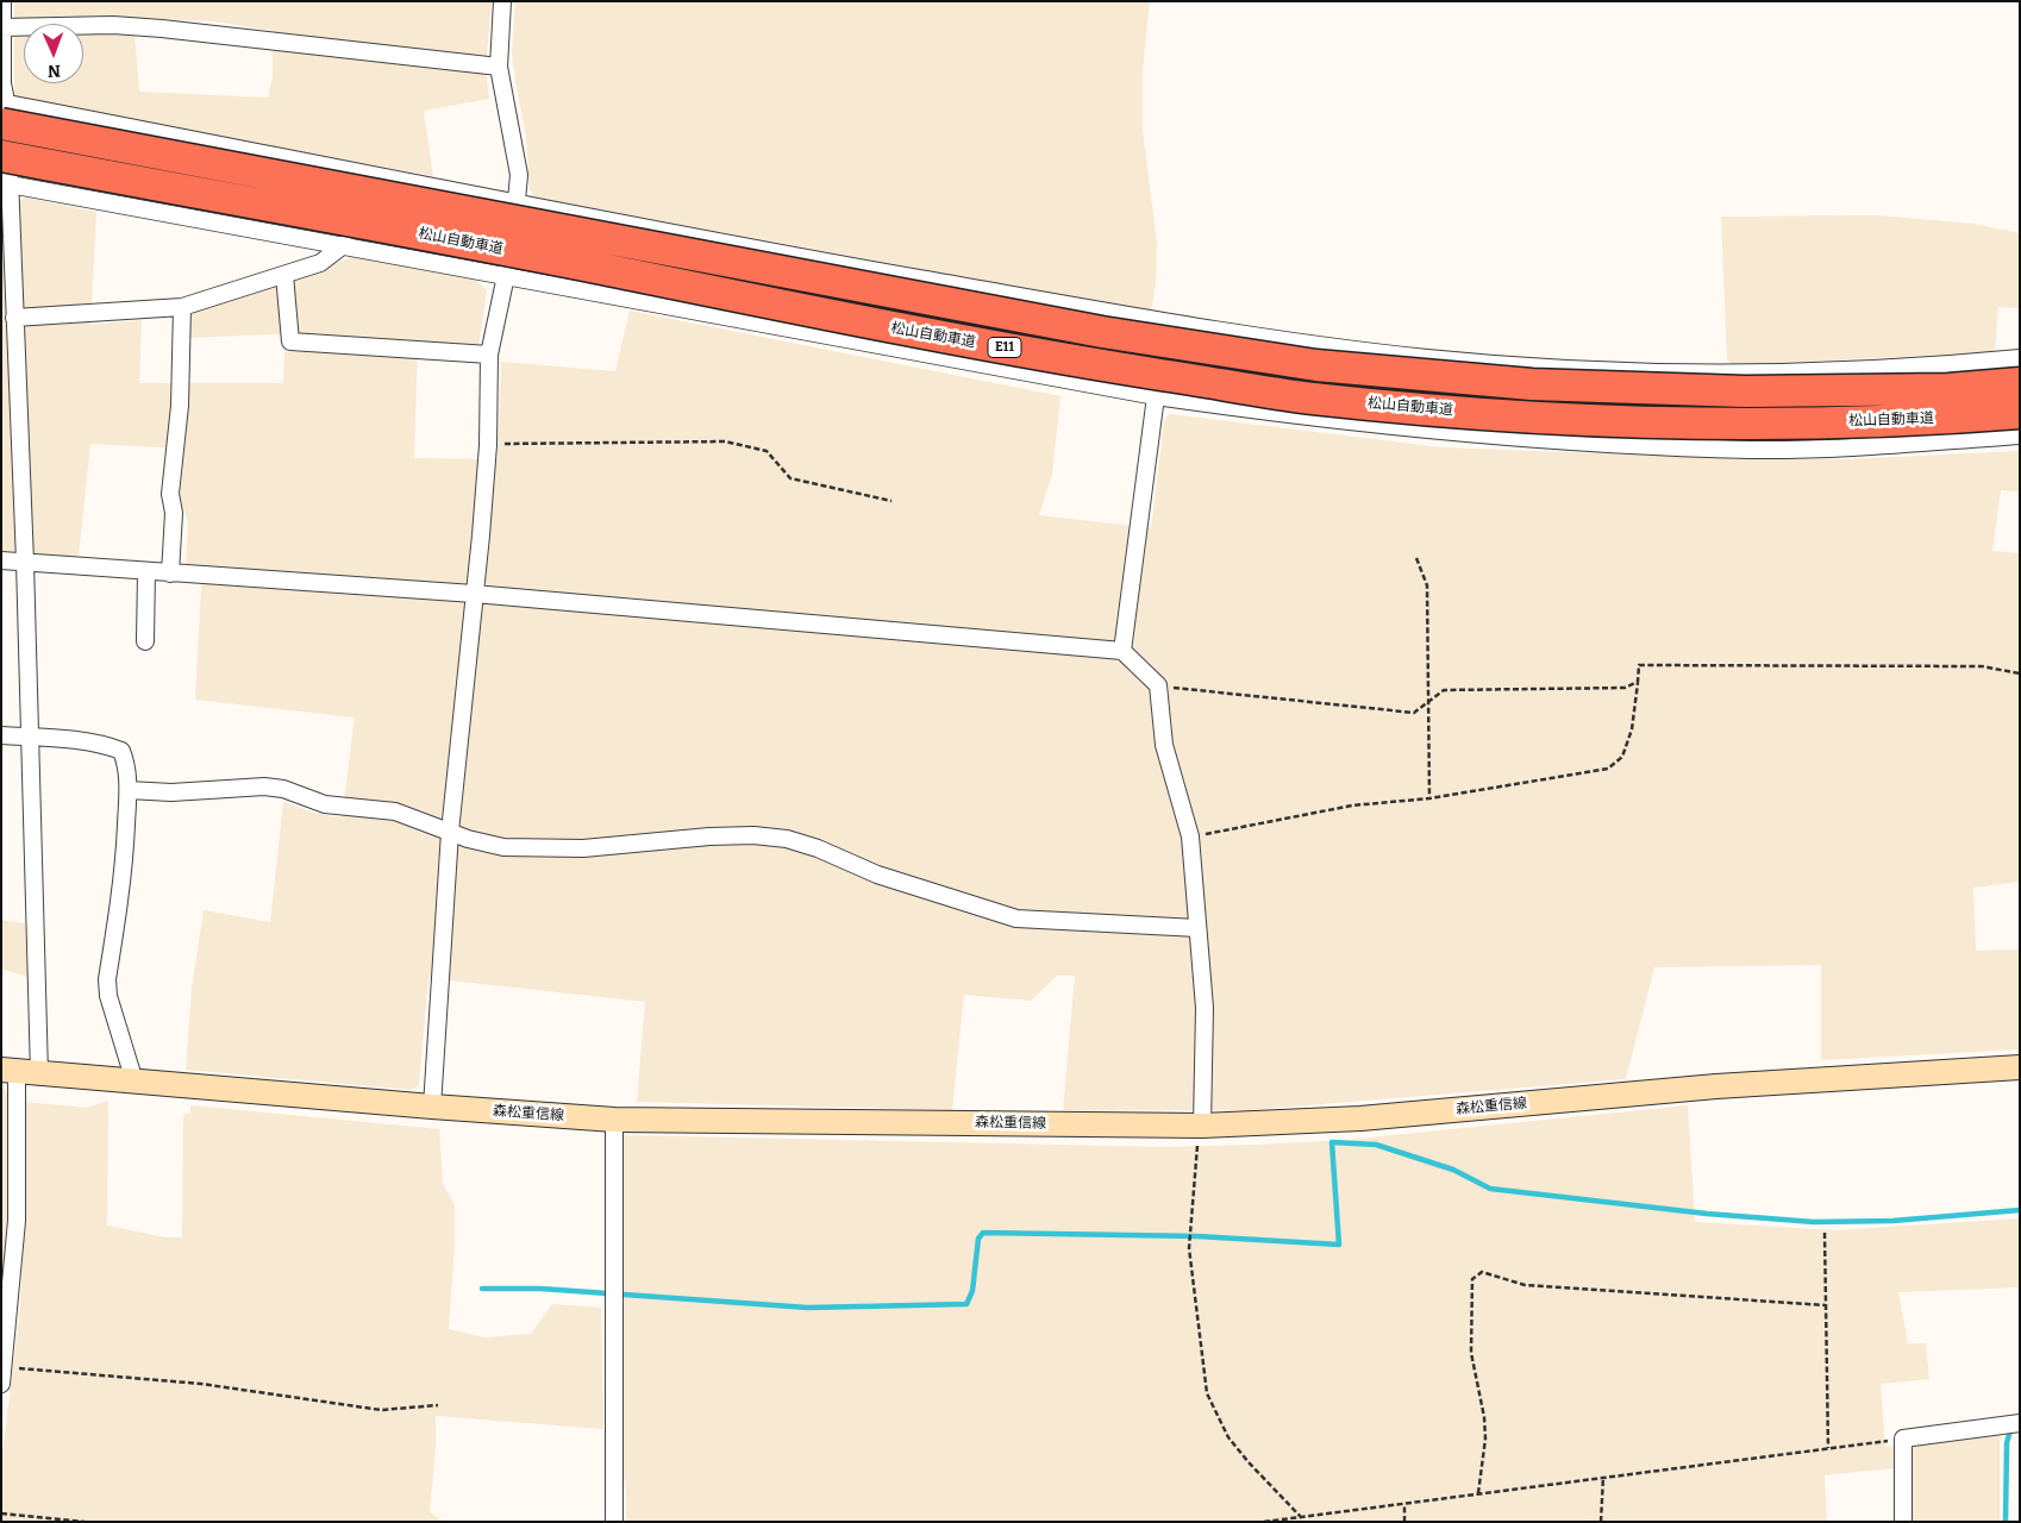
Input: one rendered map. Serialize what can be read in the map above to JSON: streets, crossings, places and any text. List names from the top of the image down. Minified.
{"streets":{"highway":["松山自動車道","E11"],"main road":["森松重信線"]},"north":"bottom"}
